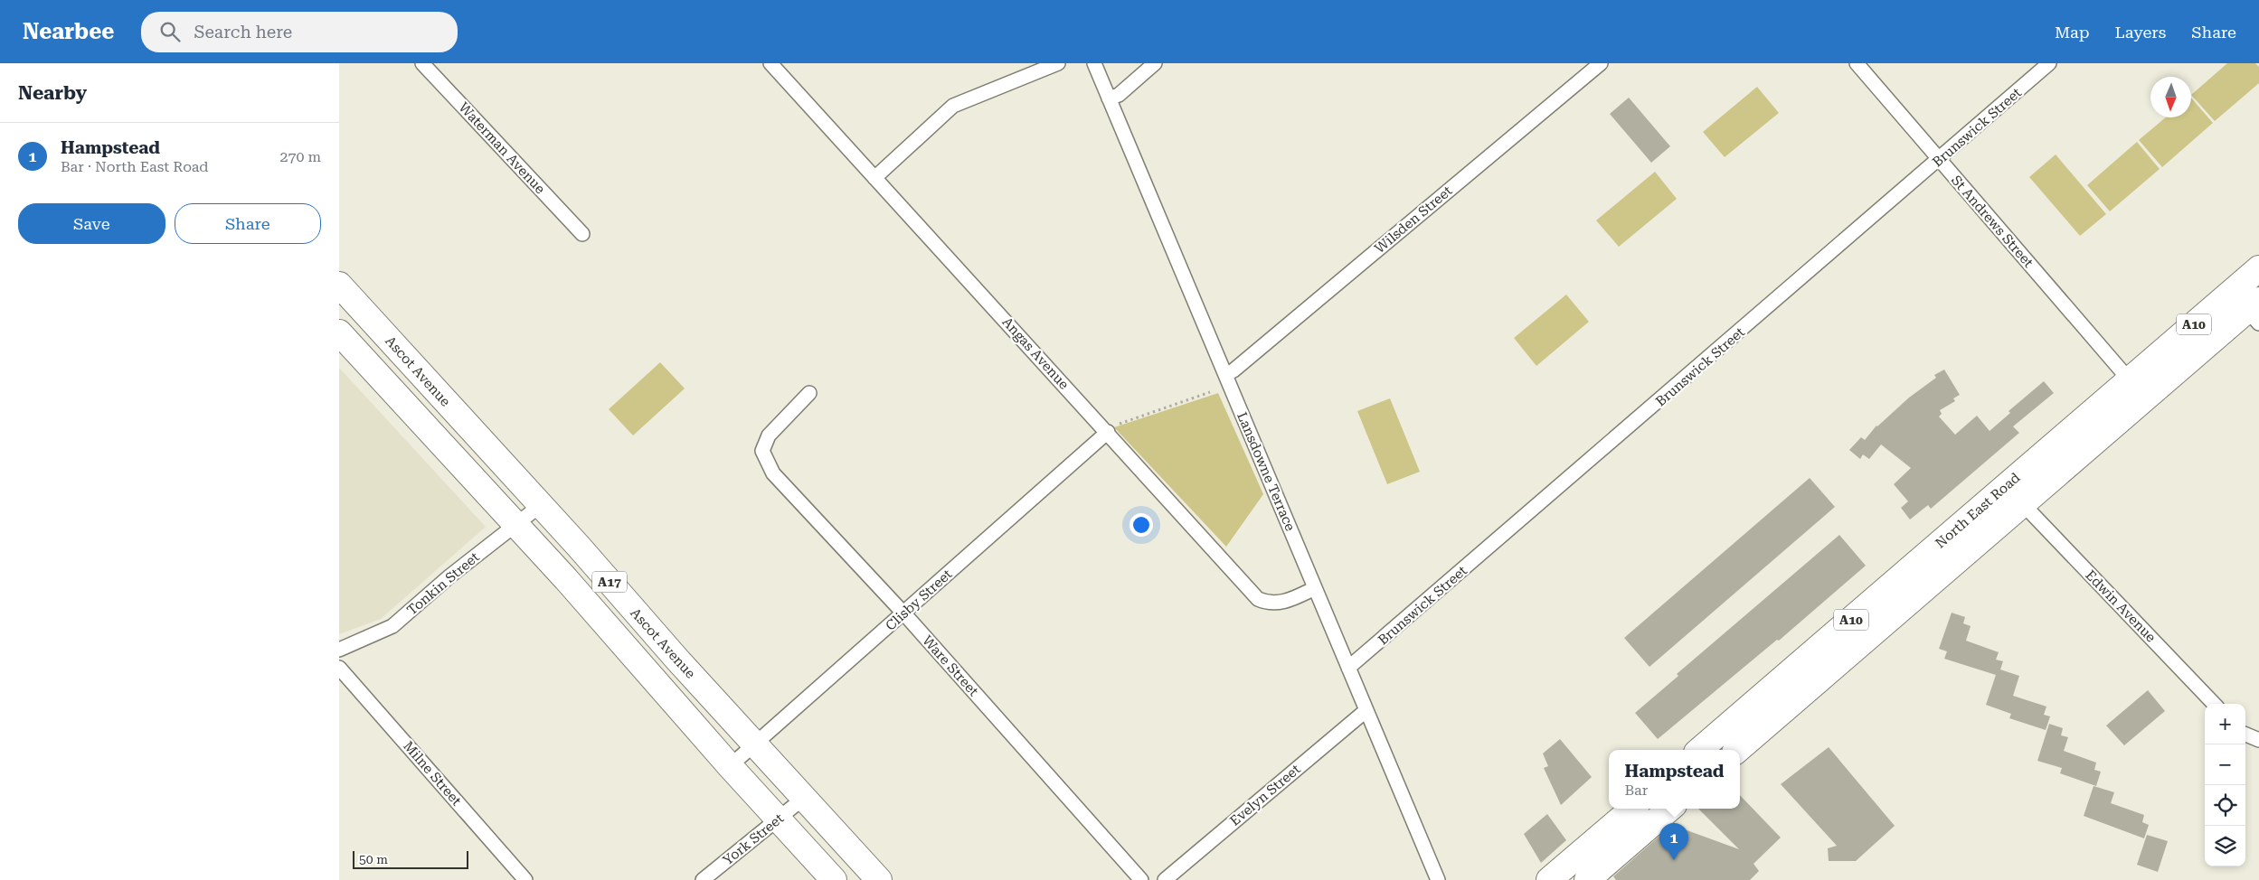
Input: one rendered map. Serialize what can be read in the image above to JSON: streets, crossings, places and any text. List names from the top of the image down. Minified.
{"streets":{"highway":["A10","Ascot Avenue","North East Road","A17"],"street":["Brunswick Street","Waterman Avenue","Wilsden Street","St Andrews Street","Angas Avenue","Lansdowne Terrace","Tonkin Street","Clisby Street","Edwin Avenue","Ware Street","Milne Street","Evelyn Street","York Street"]},"crossings":[["Brunswick Street","St Andrews Street"],["Brunswick Street","Lansdowne Terrace"],["Wilsden Street","Lansdowne Terrace"],["St Andrews Street","North East Road"],["Angas Avenue","Lansdowne Terrace"],["Angas Avenue","Clisby Street"],["Ascot Avenue","Tonkin Street"],["Ascot Avenue","Clisby Street"],["Ascot Avenue","York Street"],["Lansdowne Terrace","Evelyn Street"],["North East Road","Edwin Avenue"],["A17","Tonkin Street"],["A17","Clisby Street"],["A17","York Street"],["Clisby Street","Ware Street"]],"scale_bar":"50 m","north":"bottom","page":{"header":"Nearbee","search":"Search here","nav":["Map","Layers","Share"],"heading":"Nearby","list":[{"mark":"1","name":"Hampstead","note":"Bar · North East Road","value":"270 m"}],"buttons":["Save","Share"],"map_buttons":["+","−"],"popup":["Hampstead","Bar"],"pins":"1","scale":"50 m"}}
